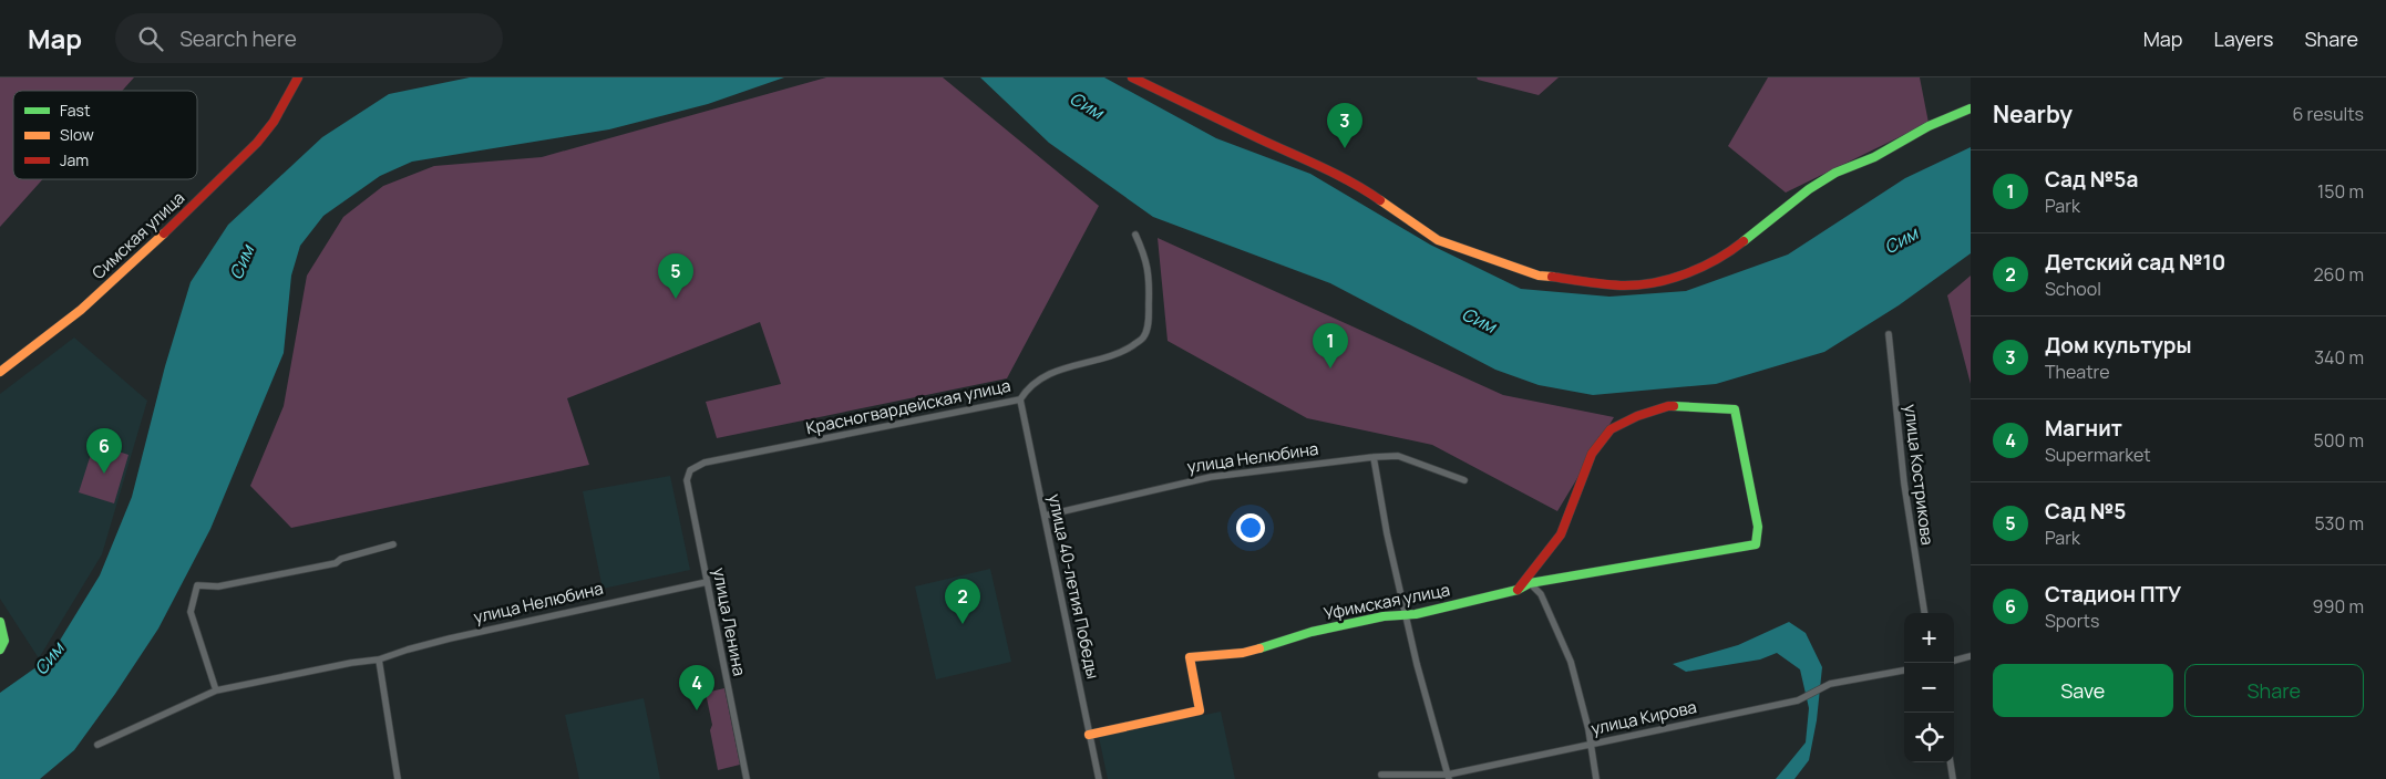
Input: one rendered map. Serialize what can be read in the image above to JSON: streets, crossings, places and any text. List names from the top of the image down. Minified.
{"streets":{"street":["Симская улица","Красногвардейская улица","улица Нелюбина","улица Кострикова","улица 40-летия Победы","Уфимская улица","улица Ленина","улица Кирова"]},"crossings":[["Красногвардейская улица","улица 40-летия Победы"],["Красногвардейская улица","улица Ленина"],["улица Нелюбина","улица 40-летия Победы"],["улица Нелюбина","улица Ленина"],["улица 40-летия Победы","Уфимская улица"]],"water":["Сим"],"legend":["Fast","Slow","Jam"],"page":{"header":"Map","search":"Search here","nav":["Map","Layers","Share"],"heading":["Nearby","6 results"],"pins":["3","5","1","6","2","4"],"list":[{"mark":"1","name":"Сад №5а","note":"Park","value":"150 m"},{"mark":"2","name":"Детский сад №10","note":"School","value":"260 m"},{"mark":"3","name":"Дом культуры","note":"Theatre","value":"340 m"},{"mark":"4","name":"Магнит","note":"Supermarket","value":"500 m"},{"mark":"5","name":"Сад №5","note":"Park","value":"530 m"},{"mark":"6","name":"Стадион ПТУ","note":"Sports","value":"990 m"}],"map_buttons":["+","−"],"buttons":["Save","Share"]}}
